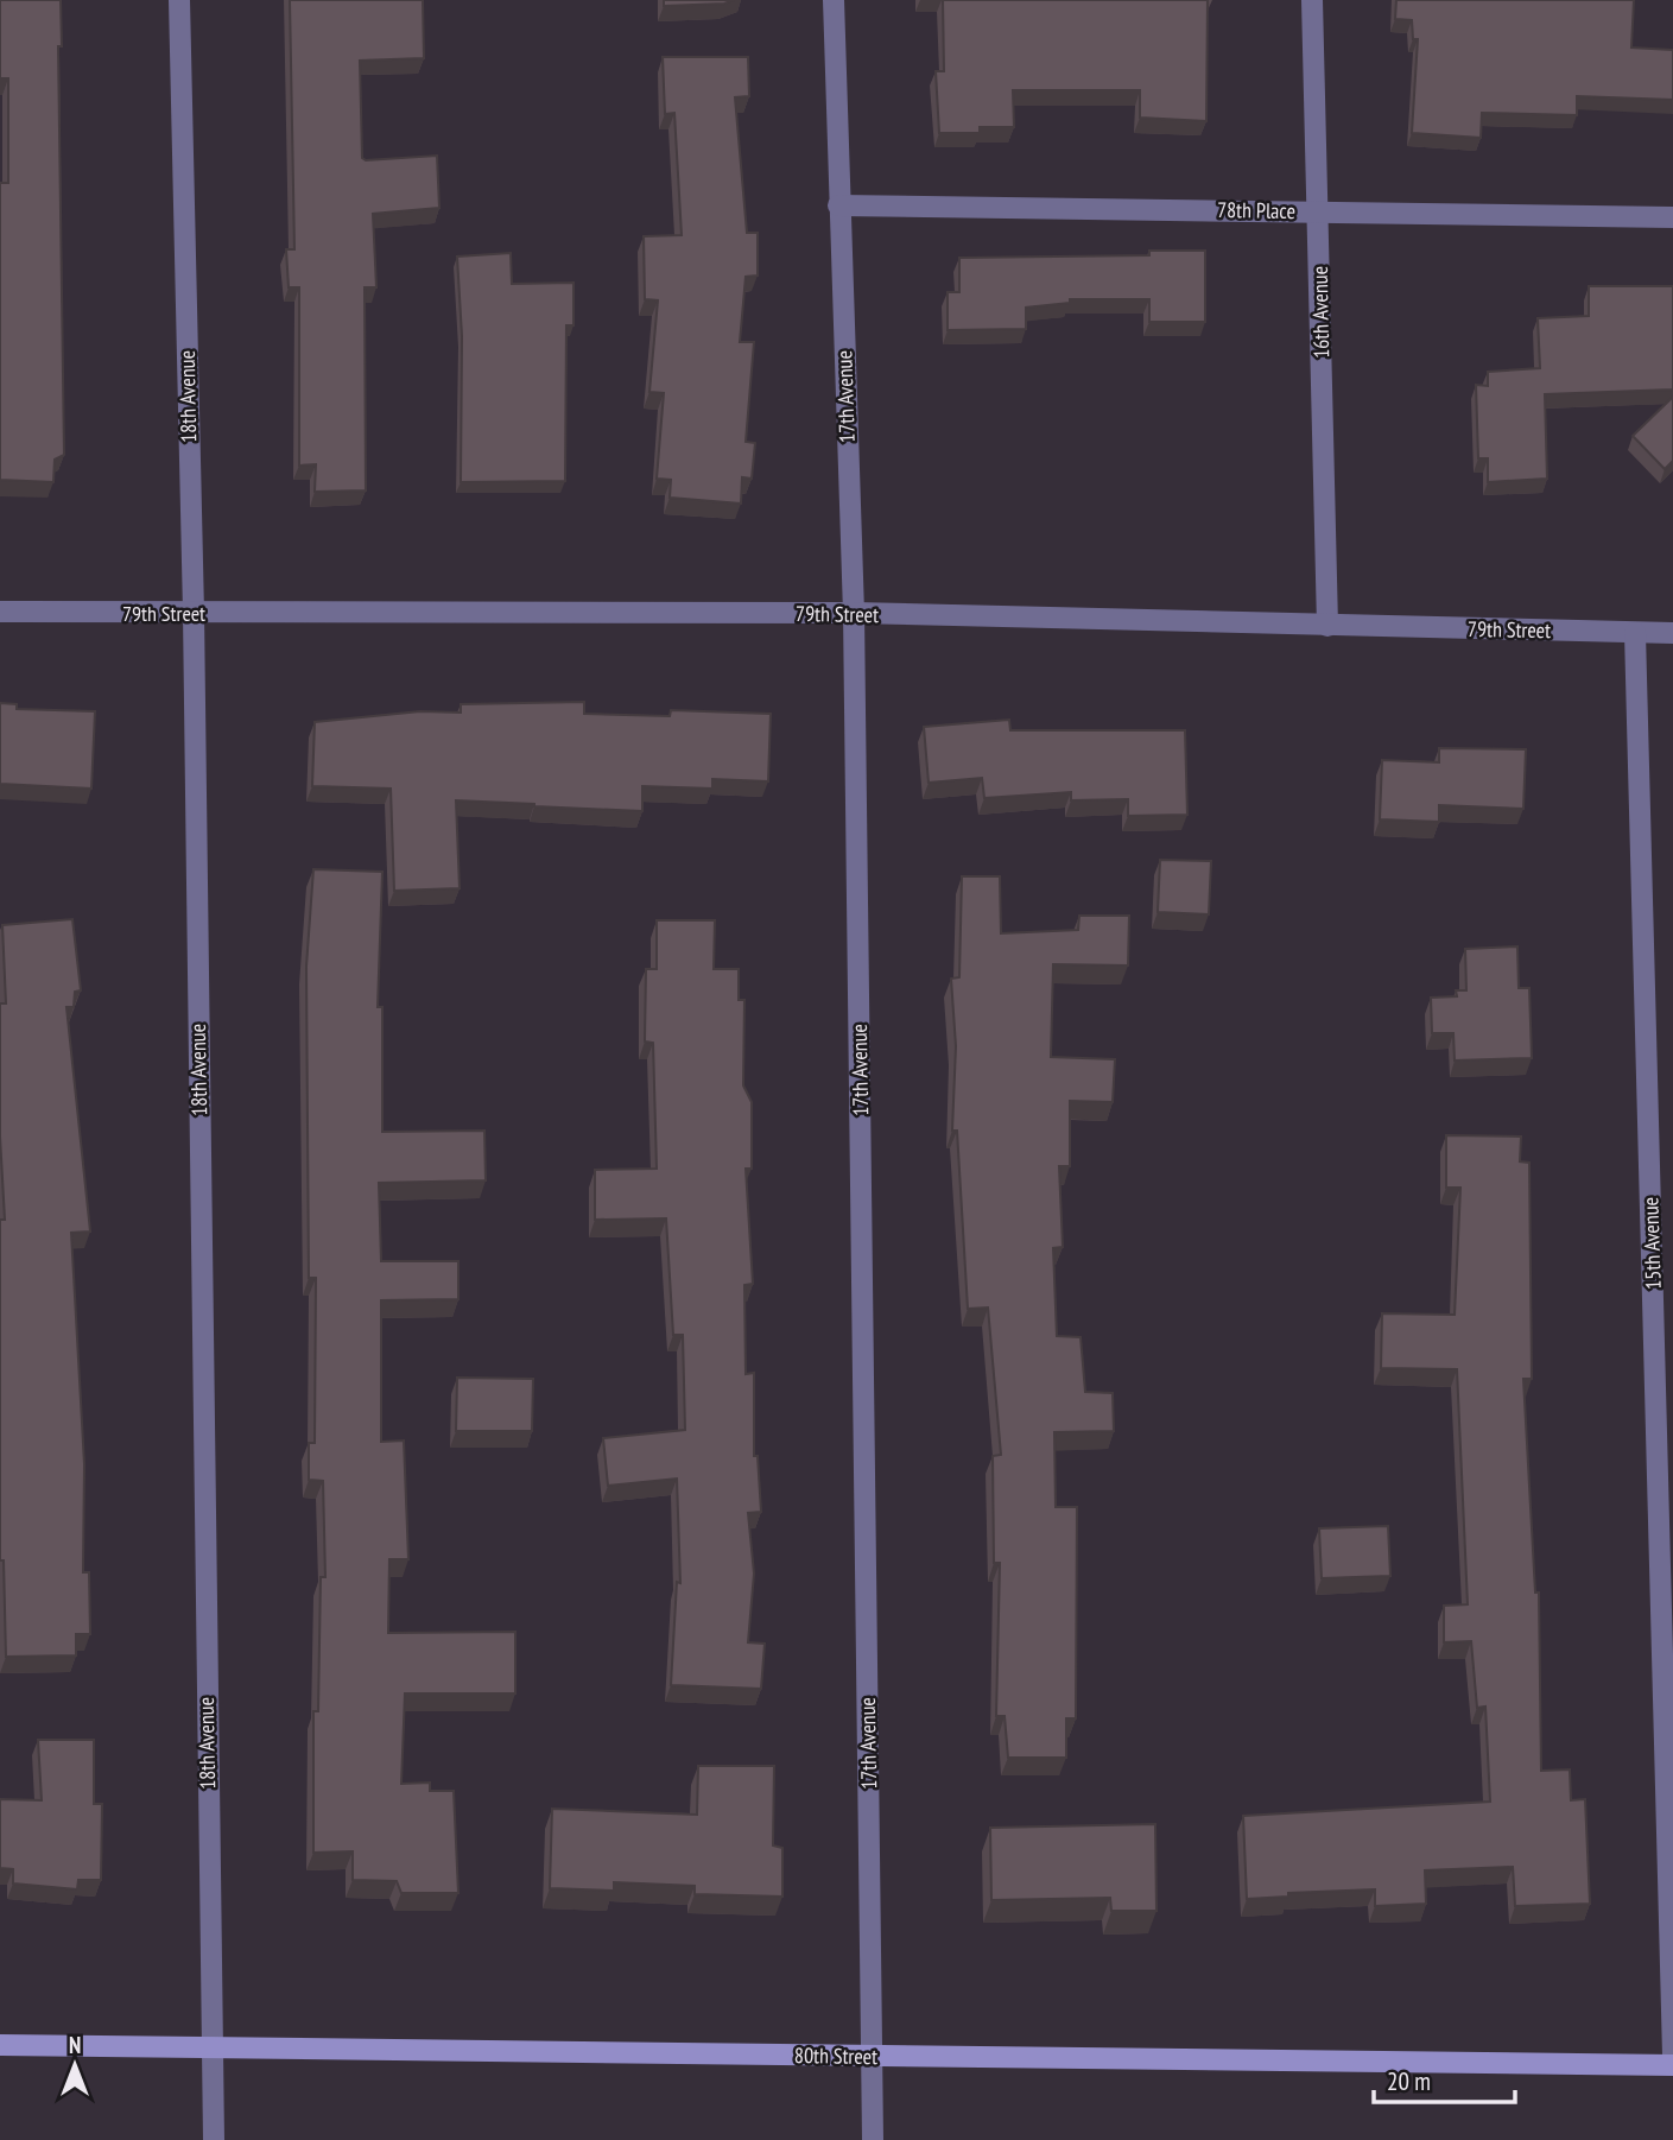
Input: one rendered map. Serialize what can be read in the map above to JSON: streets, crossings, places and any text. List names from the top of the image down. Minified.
{"streets":{"street":["78th Place","16th Avenue","18th Avenue","17th Avenue","79th Street","15th Avenue","80th Street"]},"crossings":[["78th Place","16th Avenue"],["78th Place","17th Avenue"],["16th Avenue","79th Street"],["18th Avenue","79th Street"],["18th Avenue","80th Street"],["17th Avenue","79th Street"],["17th Avenue","80th Street"],["79th Street","15th Avenue"]],"scale_bar":"20 m","north":"top"}
